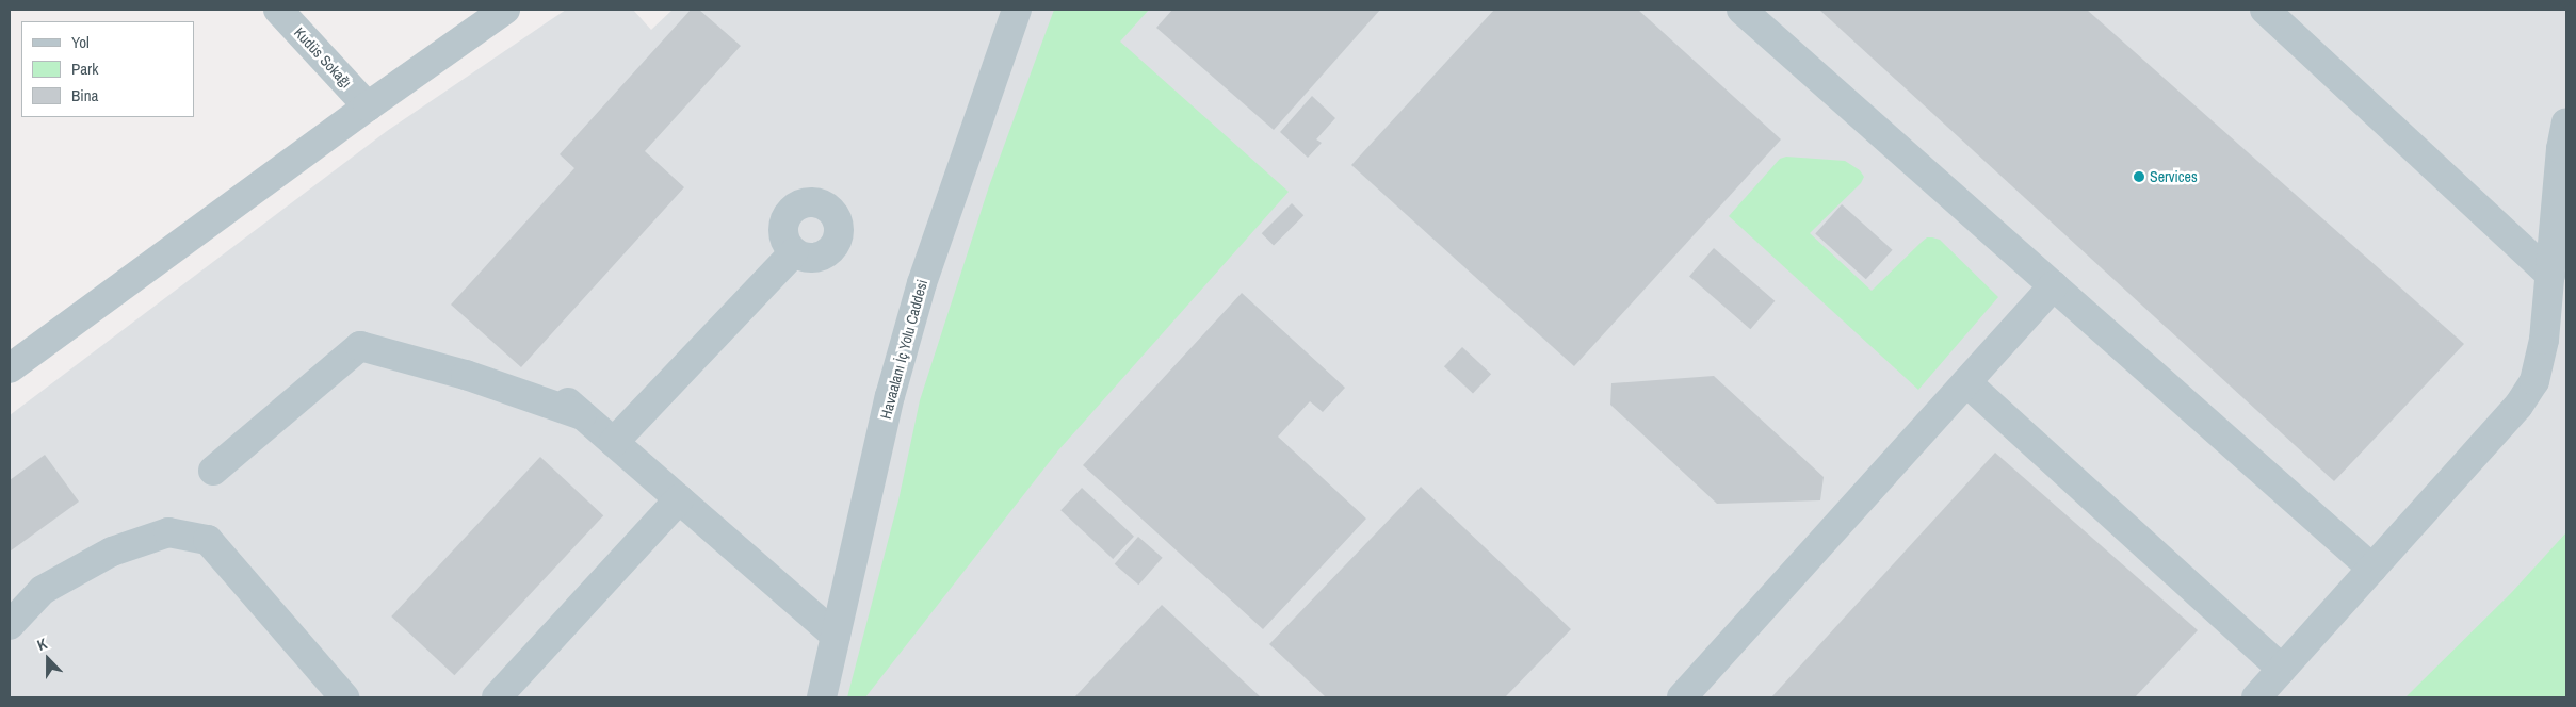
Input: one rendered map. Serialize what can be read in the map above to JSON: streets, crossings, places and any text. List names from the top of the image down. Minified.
{"streets":{"street":["Kudüs Sokağı","Havaalanı İç Yolu Caddesi"]},"places":["Services"],"legend":["Yol","Park","Bina"],"north":"top"}
